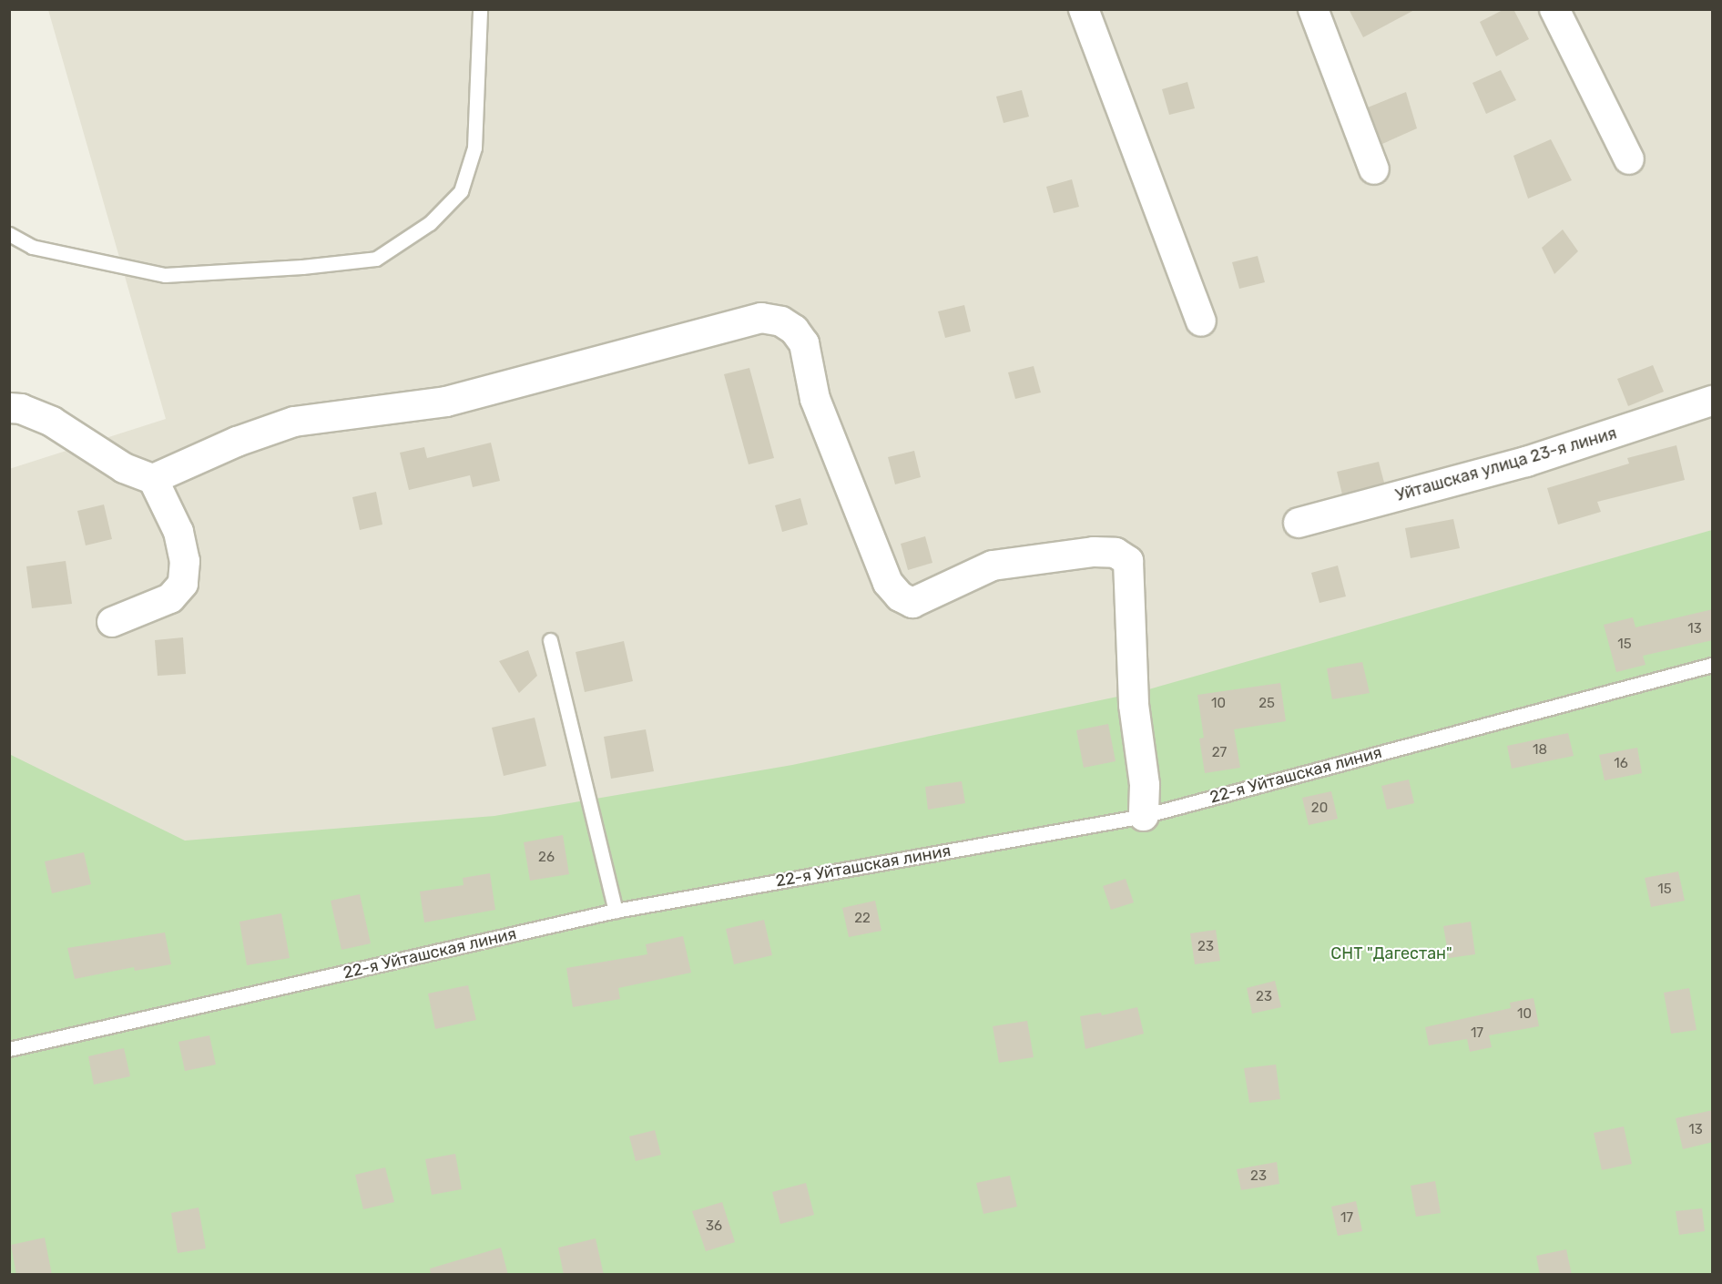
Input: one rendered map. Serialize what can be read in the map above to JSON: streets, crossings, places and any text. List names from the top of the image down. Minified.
{"streets":{"street":["Уйташская улица 23-я линия"],"lane":["22-я Уйташская линия"]},"parks":["СНТ \"Дагестан\""],"house_numbers":["13","15","10","25","18","27","16","20","26","15","22","23","23","10","17","13","23","17","36"]}
